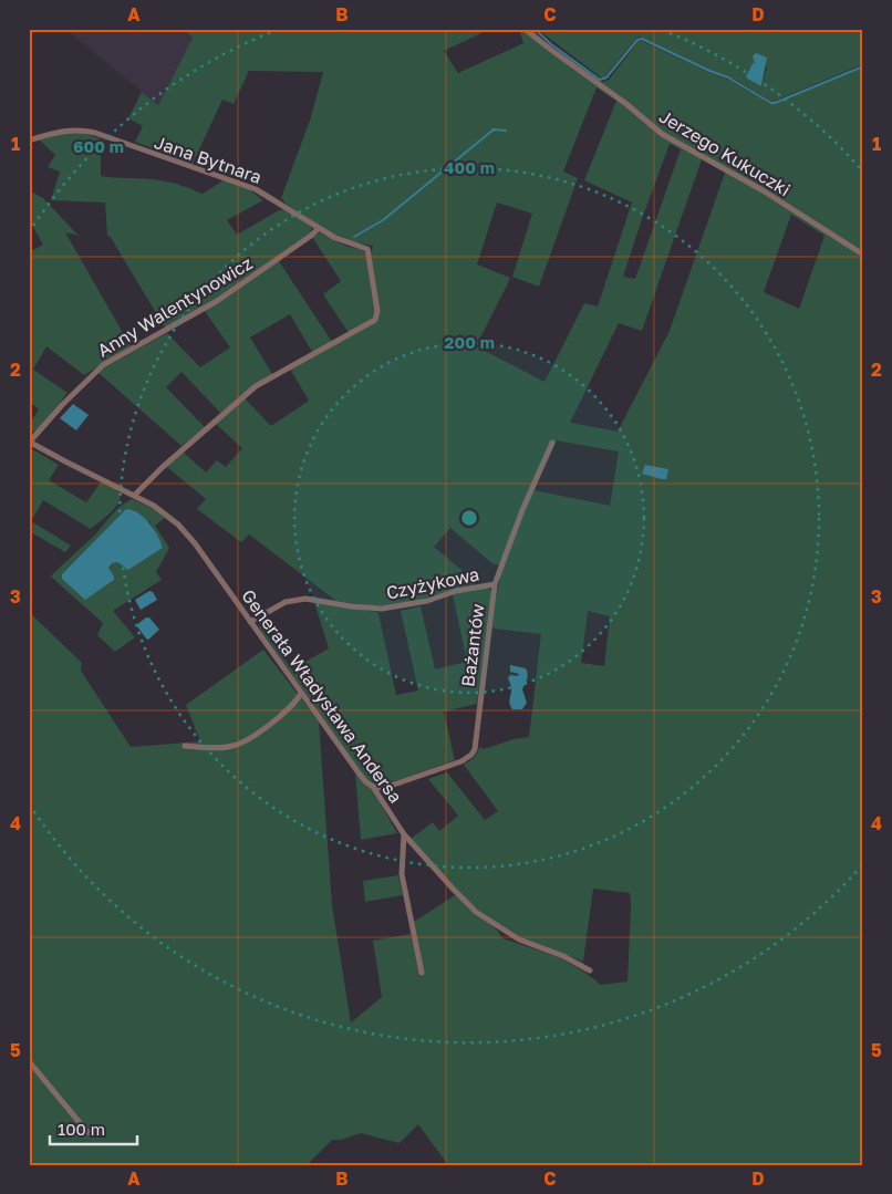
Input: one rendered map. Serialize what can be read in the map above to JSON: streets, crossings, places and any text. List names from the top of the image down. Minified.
{"streets":{"street":["Jerzego Kukuczki","Jana Bytnara","Anny Walentynowicz","Czyżykowa","Bażantów","Generała Władysława Andersa"]},"crossings":[["Jana Bytnara","Anny Walentynowicz"],["Jana Bytnara","Generała Władysława Andersa"],["Anny Walentynowicz","Generała Władysława Andersa"],["Czyżykowa","Bażantów"],["Czyżykowa","Generała Władysława Andersa"],["Bażantów","Generała Władysława Andersa"]],"scale_bar":"100 m","grid":{"columns":["A","B","C","D"],"rows":["1","2","3","4","5"]},"rings":["600 m","400 m","200 m"]}
